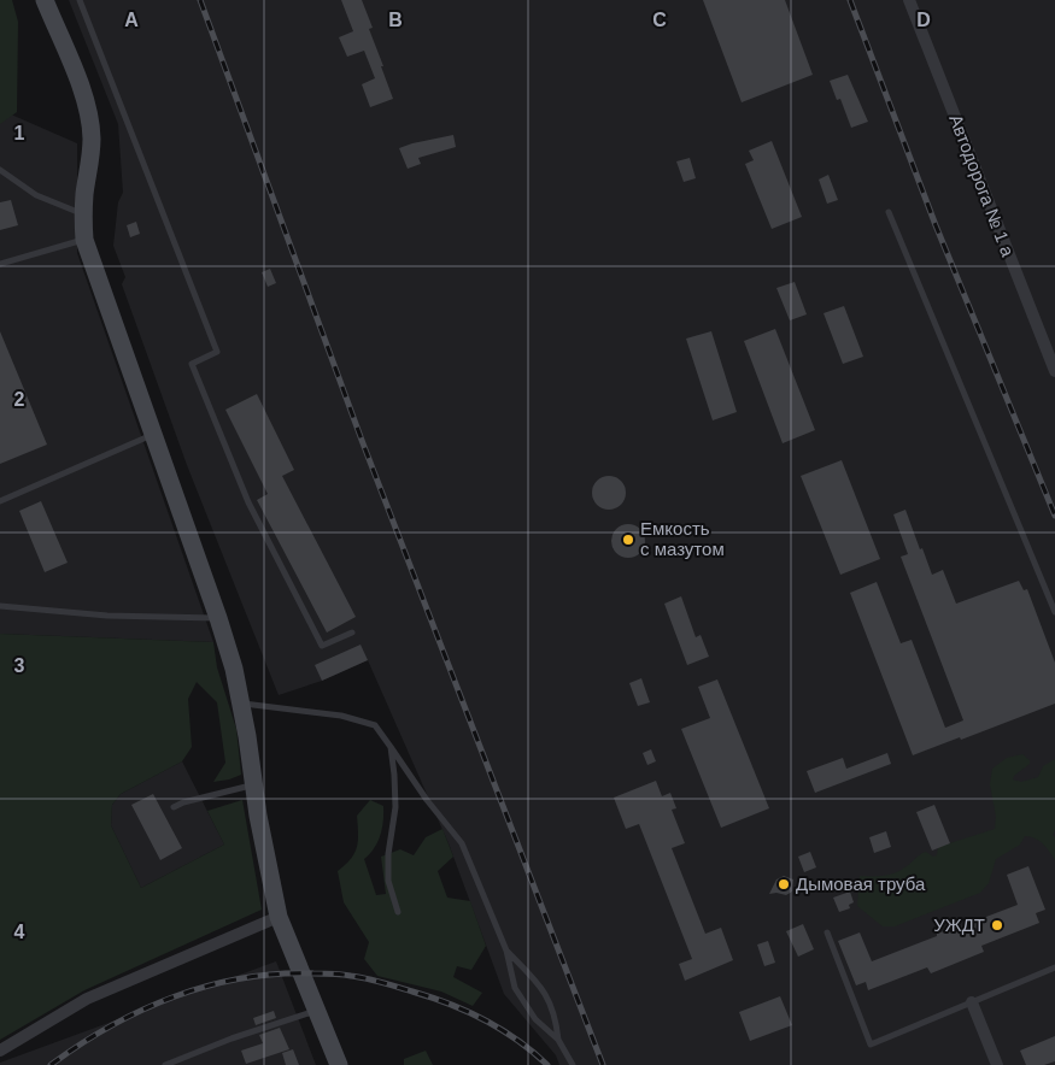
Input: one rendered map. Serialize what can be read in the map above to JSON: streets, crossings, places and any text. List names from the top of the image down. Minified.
{"streets":{"street":["Автодорога № 1 а"]},"places":["Емкость с мазутом","Дымовая труба","УЖДТ"],"grid":{"columns":["A","B","C","D"],"rows":["1","2","3","4"]}}
